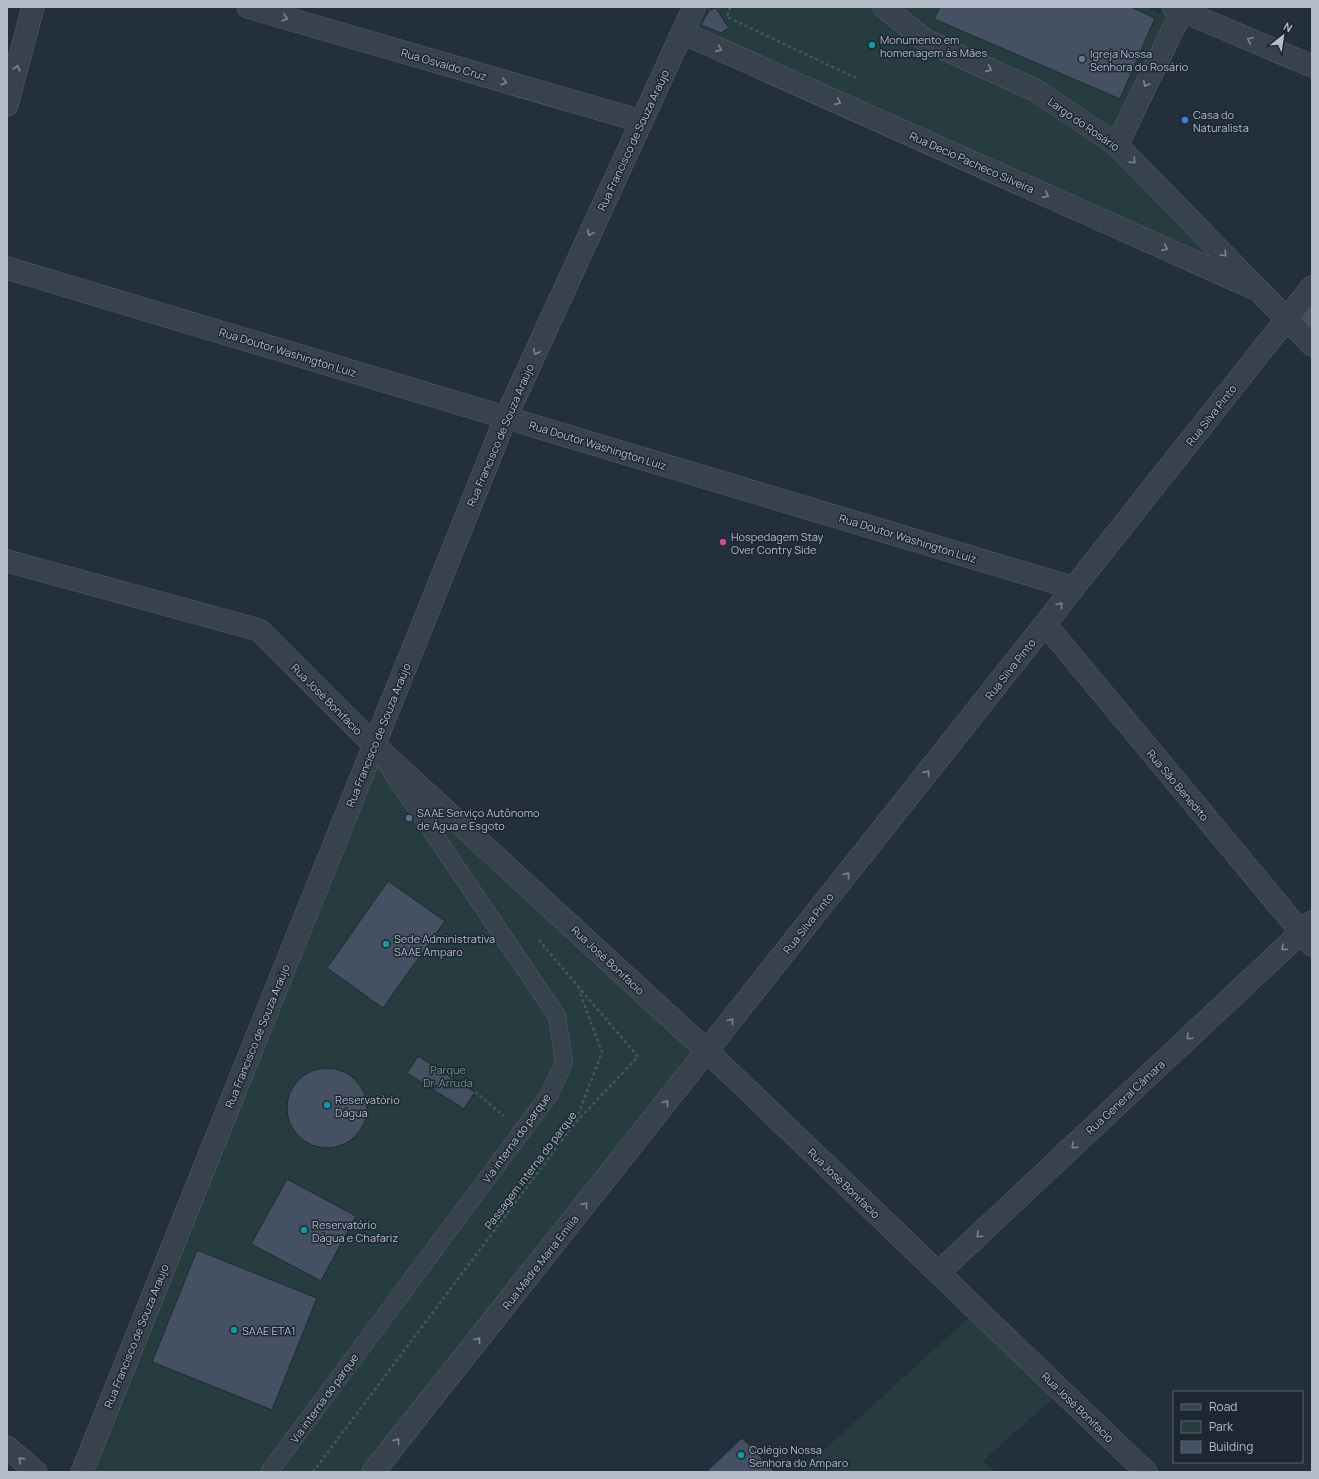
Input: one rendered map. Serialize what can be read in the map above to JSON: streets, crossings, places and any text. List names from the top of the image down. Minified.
{"streets":{"street":["Rua Osvaldo Cruz","Largo do Rosário","Rua Francisco de Souza Araújo","Rua Decio Pacheco Silveira","Rua Doutor Washington Luiz","Rua Silva Pinto","Rua José Bonifacio","Rua São Benedito","Rua General Câmara","Rua Madre Maria Emília"],"lane":["Via interna do parque"],"path":["Passagem interna do parque"]},"crossings":[["Rua Osvaldo Cruz","Rua Francisco de Souza Araújo"],["Largo do Rosário","Rua Decio Pacheco Silveira"],["Largo do Rosário","Rua Silva Pinto"],["Rua Francisco de Souza Araújo","Rua Decio Pacheco Silveira"],["Rua Francisco de Souza Araújo","Rua Doutor Washington Luiz"],["Rua Francisco de Souza Araújo","Rua José Bonifacio"],["Rua Francisco de Souza Araújo","Via interna do parque"],["Rua Doutor Washington Luiz","Rua Silva Pinto"],["Rua Silva Pinto","Rua José Bonifacio"],["Rua Silva Pinto","Rua São Benedito"],["Rua Silva Pinto","Rua Madre Maria Emília"],["Rua José Bonifacio","Rua General Câmara"],["Rua José Bonifacio","Via interna do parque"],["Rua José Bonifacio","Rua Madre Maria Emília"],["Rua São Benedito","Rua General Câmara"]],"one_way":["Rua Osvaldo Cruz","Largo do Rosário","Rua Decio Pacheco Silveira","Rua Silva Pinto","Rua General Câmara","Rua Madre Maria Emília"],"parks":["Parque Dr. Arruda"],"places":["Monumento em homenagem às Mães","Igreja Nossa Senhora do Rosário","Casa do Naturalista","Hospedagem Stay Over Contry Side","SAAE Serviço Autônomo de Água e Esgoto","Sede Administrativa SAAE Amparo","Reservatório Dágua","Reservatório Dágua e Chafariz","SAAE ETA1","Colégio Nossa Senhora do Amparo"],"legend":["Road","Park","Building"],"north":"top right"}
